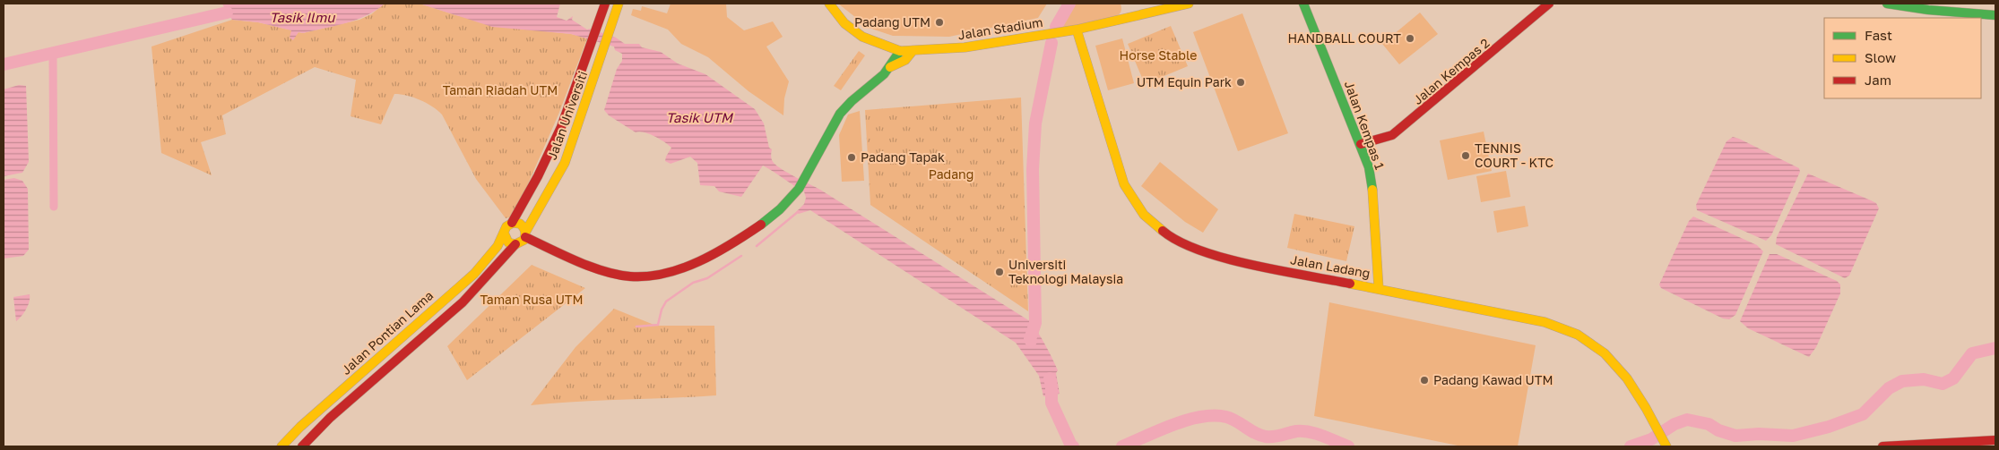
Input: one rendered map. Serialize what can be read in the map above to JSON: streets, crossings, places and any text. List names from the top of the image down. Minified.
{"streets":{"main road":["Jalan Stadium","Jalan Kempas 2","Jalan Universiti","Jalan Kempas 1","Jalan Ladang","Jalan Pontian Lama"]},"crossings":[["Jalan Stadium","Jalan Ladang"],["Jalan Kempas 2","Jalan Kempas 1"],["Jalan Universiti","Jalan Pontian Lama"],["Jalan Kempas 1","Jalan Ladang"]],"water":["Tasik Ilmu","Tasik UTM"],"parks":["Horse Stable","Taman Riadah UTM","Padang","Taman Rusa UTM"],"places":["Padang UTM","HANDBALL COURT","UTM Equin Park","TENNIS COURT - KTC","Padang Tapak","Universiti Teknologi Malaysia","Padang Kawad UTM"],"legend":["Fast","Slow","Jam"]}
